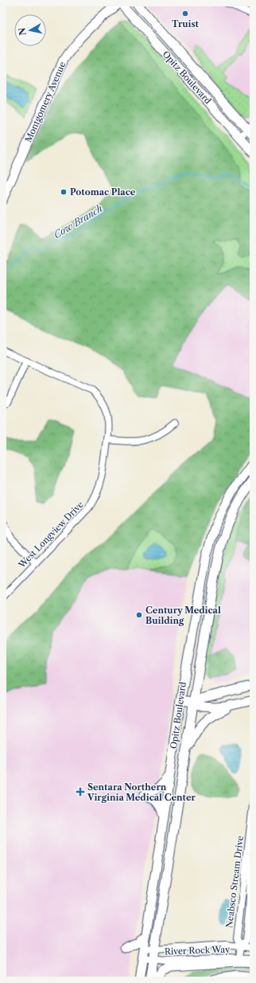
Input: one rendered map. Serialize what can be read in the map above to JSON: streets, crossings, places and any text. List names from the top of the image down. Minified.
{"streets":{"main road":["Opitz Boulevard","Montgomery Avenue"],"street":["West Longview Drive","Neabsco Stream Drive","River Rock Way"]},"crossings":[["Opitz Boulevard","Montgomery Avenue"],["Opitz Boulevard","River Rock Way"],["Neabsco Stream Drive","River Rock Way"]],"water":["Cow Branch"],"places":{"other":["Truist","Potomac Place","Century Medical Building"],"health":["Sentara Northern Virginia Medical Center"]},"north":"left"}
